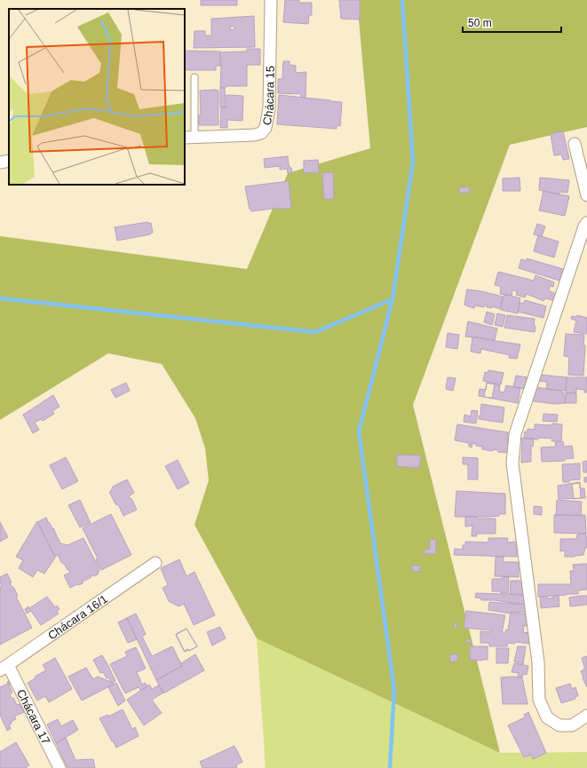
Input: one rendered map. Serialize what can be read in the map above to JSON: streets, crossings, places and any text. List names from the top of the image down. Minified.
{"streets":{"street":["Chácara 15","Chácara 16/1","Chácara 17"]},"crossings":[["Chácara 16/1","Chácara 17"]],"scale_bar":"50 m"}
